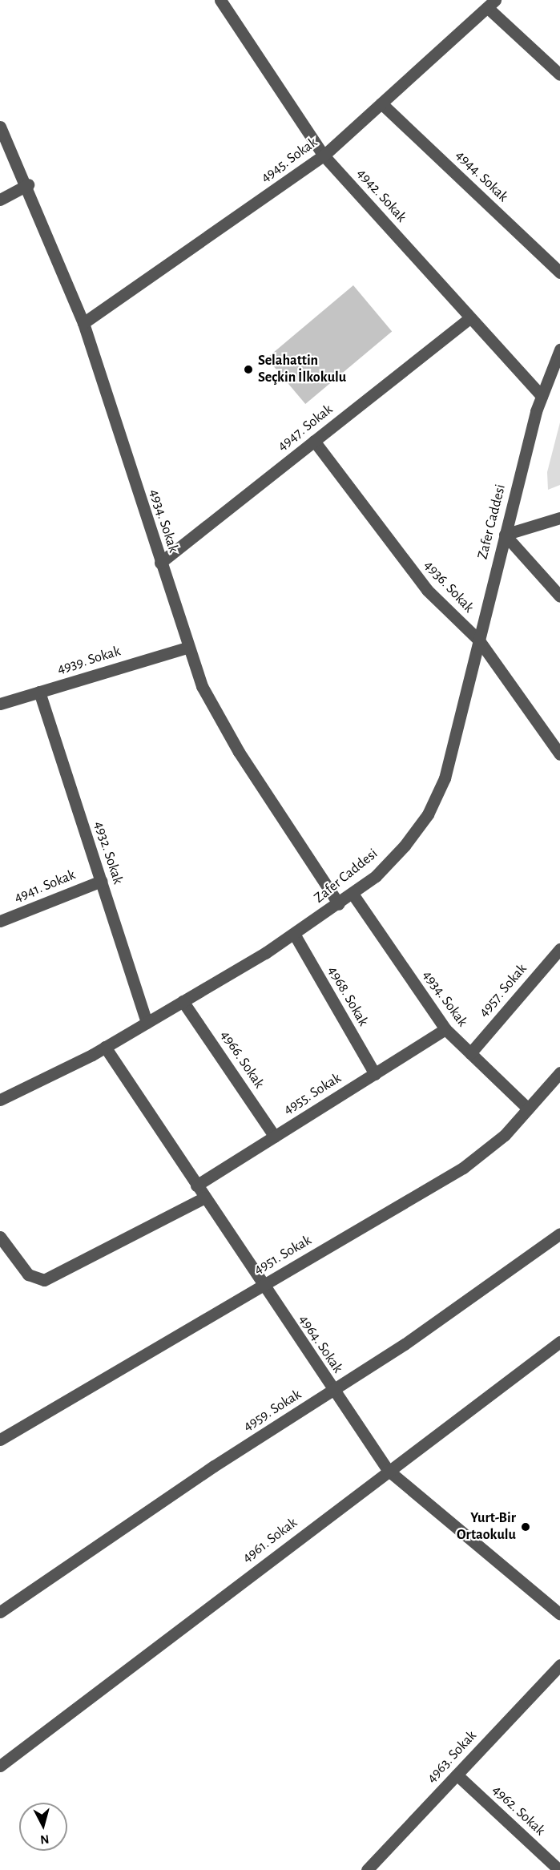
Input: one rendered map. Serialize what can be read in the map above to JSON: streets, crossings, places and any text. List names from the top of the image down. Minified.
{"streets":{"street":["4945. Sokak","4944. Sokak","4942. Sokak","4947. Sokak","4934. Sokak","Zafer Caddesi","4936. Sokak","4939. Sokak","4932. Sokak","4941. Sokak","4957. Sokak","4968. Sokak","4966. Sokak","4955. Sokak","4951. Sokak","4964. Sokak","4959. Sokak","4961. Sokak","4963. Sokak","4962. Sokak"]},"crossings":[["4945. Sokak","4944. Sokak"],["4945. Sokak","4942. Sokak"],["4945. Sokak","4934. Sokak"],["4942. Sokak","4947. Sokak"],["4942. Sokak","Zafer Caddesi"],["4947. Sokak","4934. Sokak"],["4947. Sokak","4936. Sokak"],["4934. Sokak","Zafer Caddesi"],["4934. Sokak","4939. Sokak"],["4934. Sokak","4957. Sokak"],["4934. Sokak","4955. Sokak"],["4934. Sokak","4951. Sokak"],["Zafer Caddesi","4936. Sokak"],["Zafer Caddesi","4932. Sokak"],["Zafer Caddesi","4968. Sokak"],["Zafer Caddesi","4966. Sokak"],["Zafer Caddesi","4964. Sokak"],["4939. Sokak","4932. Sokak"],["4932. Sokak","4941. Sokak"],["4968. Sokak","4955. Sokak"],["4966. Sokak","4955. Sokak"],["4955. Sokak","4964. Sokak"],["4951. Sokak","4964. Sokak"],["4964. Sokak","4959. Sokak"],["4964. Sokak","4961. Sokak"],["4963. Sokak","4962. Sokak"]],"places":["Selahattin Seçkin İlkokulu","Yurt-Bir Ortaokulu"],"north":"bottom"}
